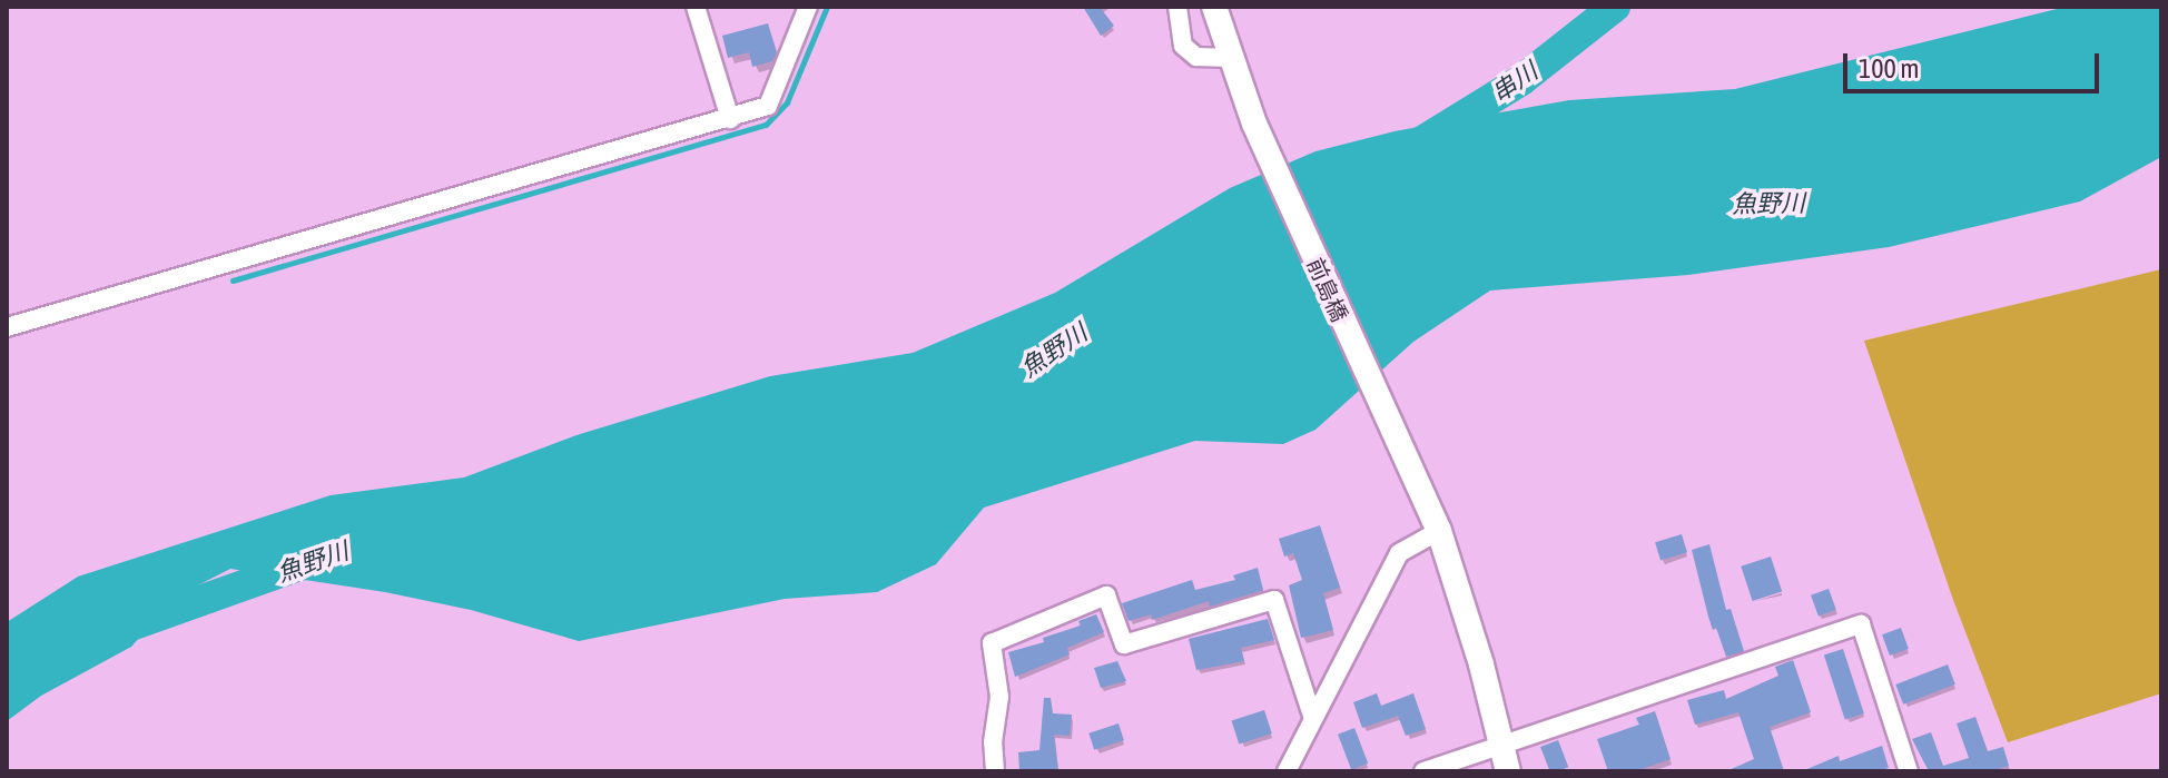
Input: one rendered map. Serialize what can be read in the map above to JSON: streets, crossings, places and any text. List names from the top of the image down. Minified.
{"streets":{"main road":["前島橋"]},"water":["串川","魚野川"],"scale_bar":"100 m"}
